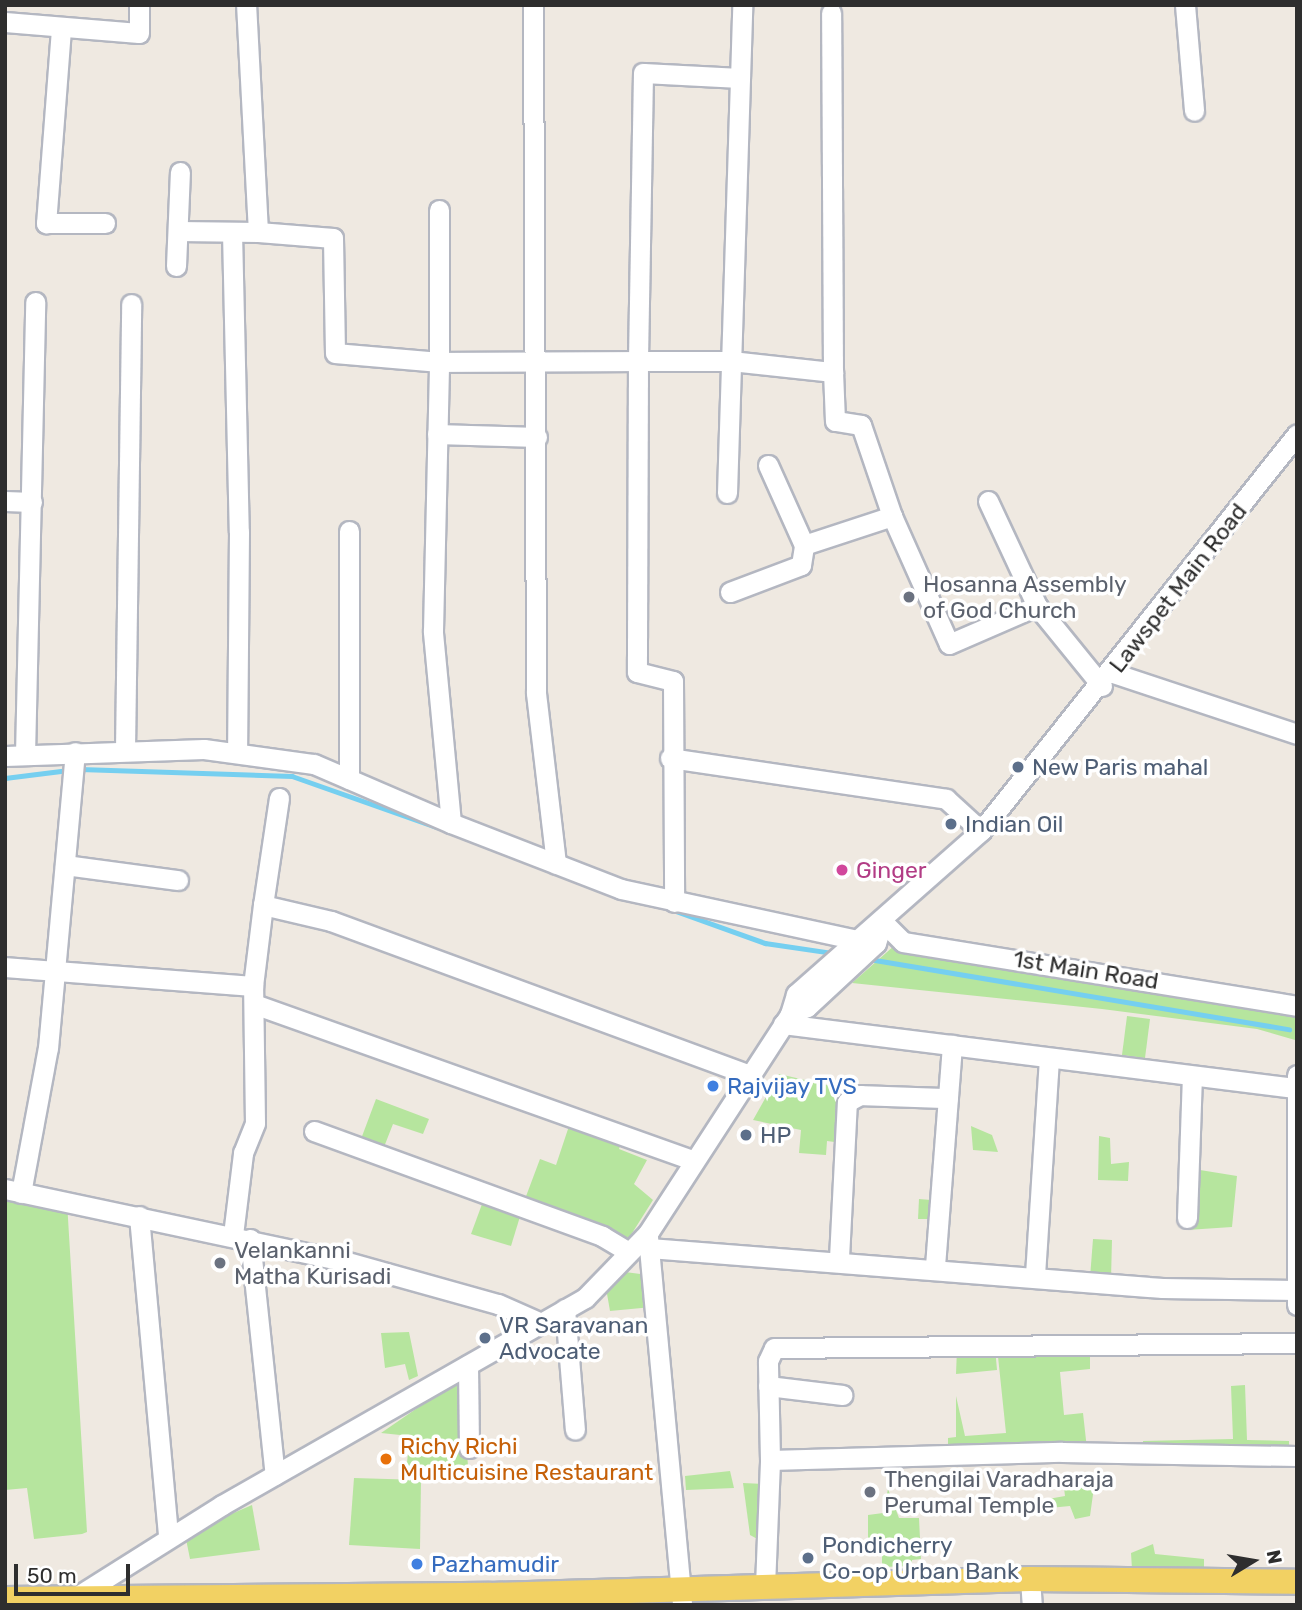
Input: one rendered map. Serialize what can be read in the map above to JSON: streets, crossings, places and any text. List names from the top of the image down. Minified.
{"streets":{"street":["Lawspet Main Road","1st Main Road"]},"crossings":[["Lawspet Main Road","1st Main Road"]],"places":["Hosanna Assembly of God Church","New Paris mahal","Indian Oil","Ginger","Rajvijay TVS","HP","Velankanni Matha Kurisadi","VR Saravanan Advocate","Richy Richi Multicuisine Restaurant","Thengilai Varadharaja Perumal Temple","Pondicherry Co-op Urban Bank","Pazhamudir"],"scale_bar":"50 m","north":"right"}
